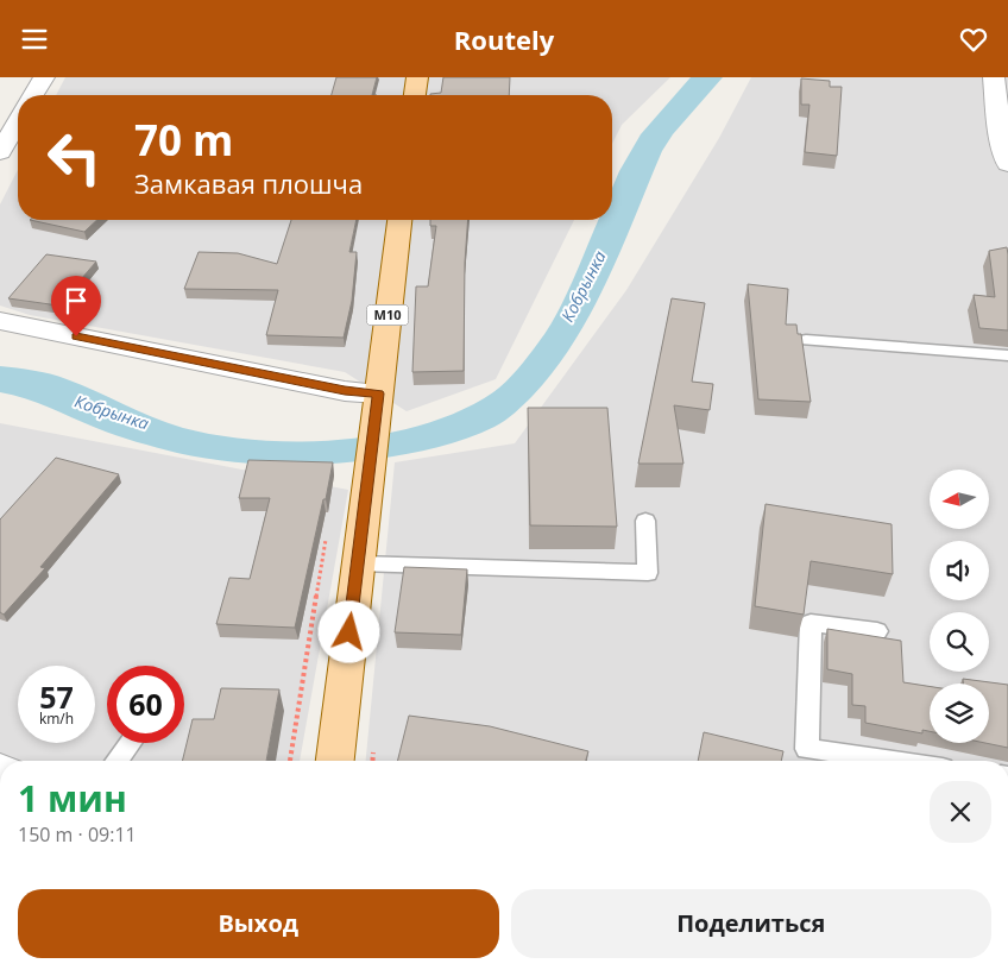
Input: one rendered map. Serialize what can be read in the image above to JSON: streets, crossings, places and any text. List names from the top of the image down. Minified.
{"streets":{"main road":["М10"]},"water":["Кобрынка"],"north":"left","page":{"header":"Routely","turn":["70 m","Замкавая плошча"],"speed":"57 km/h","limit":"60","heading":["1 мин","150 m · 09:11"],"buttons":["Выход","Поделиться"]}}
